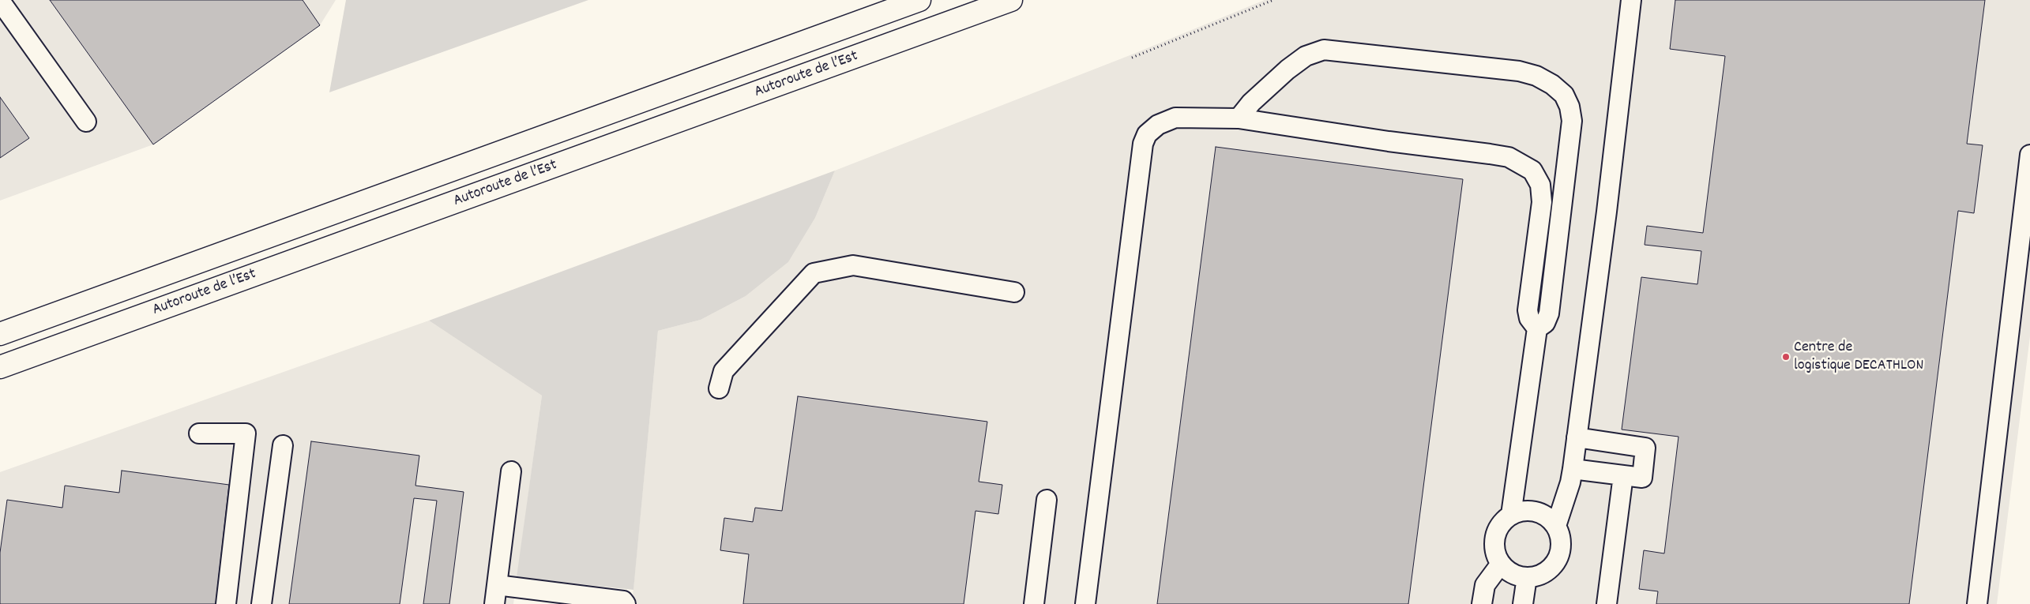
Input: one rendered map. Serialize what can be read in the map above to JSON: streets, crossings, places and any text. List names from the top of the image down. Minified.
{"streets":{"highway":["Autoroute de l’Est"]},"places":["Centre de logistique DECATHLON"]}
